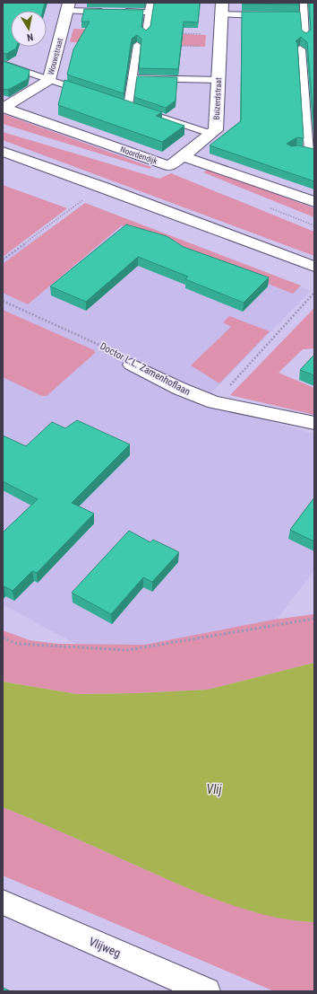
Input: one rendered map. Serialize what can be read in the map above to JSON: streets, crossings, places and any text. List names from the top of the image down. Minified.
{"streets":{"street":["Wouwstraat","Buizerdstraat","Noordendijk","Doctor L.L. Zamenhoflaan","Vlijweg"]},"crossings":[["Wouwstraat","Noordendijk"],["Buizerdstraat","Noordendijk"]],"water":["Vlij"],"north":"bottom"}
